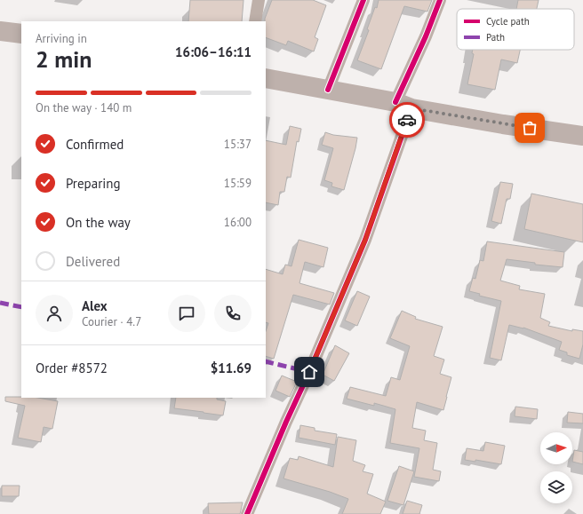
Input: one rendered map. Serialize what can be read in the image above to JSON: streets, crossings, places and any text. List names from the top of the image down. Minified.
{"legend":["Cycle path","Path"],"north":"right","page":{"heading":["2 min","Arriving in","16:06–16:11"],"panel":["Alex","Courier · 4.7","Order #8572","$11.69"],"bar":"On the way · 140 m","list":[["Confirmed","15:37"],["Preparing","15:59"],["On the way","16:00"],"Delivered"]}}
